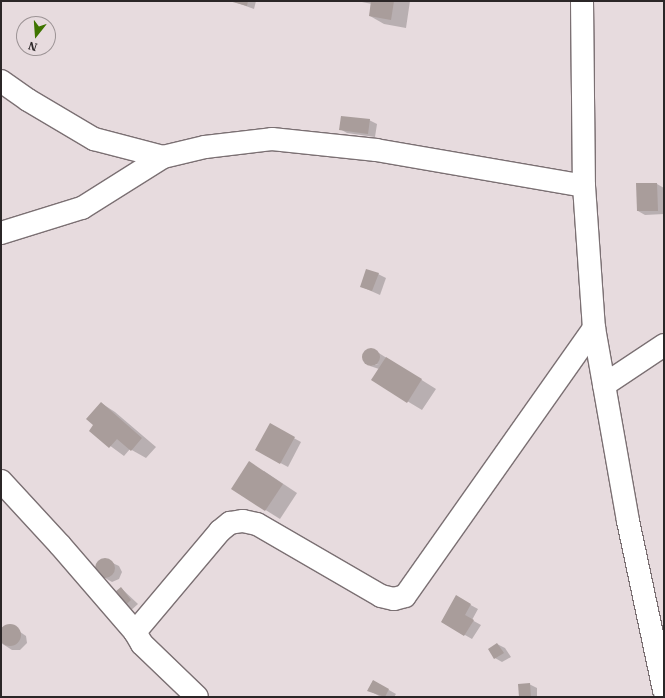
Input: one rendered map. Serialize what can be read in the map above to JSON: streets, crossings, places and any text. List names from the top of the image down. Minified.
{"north":"bottom"}
